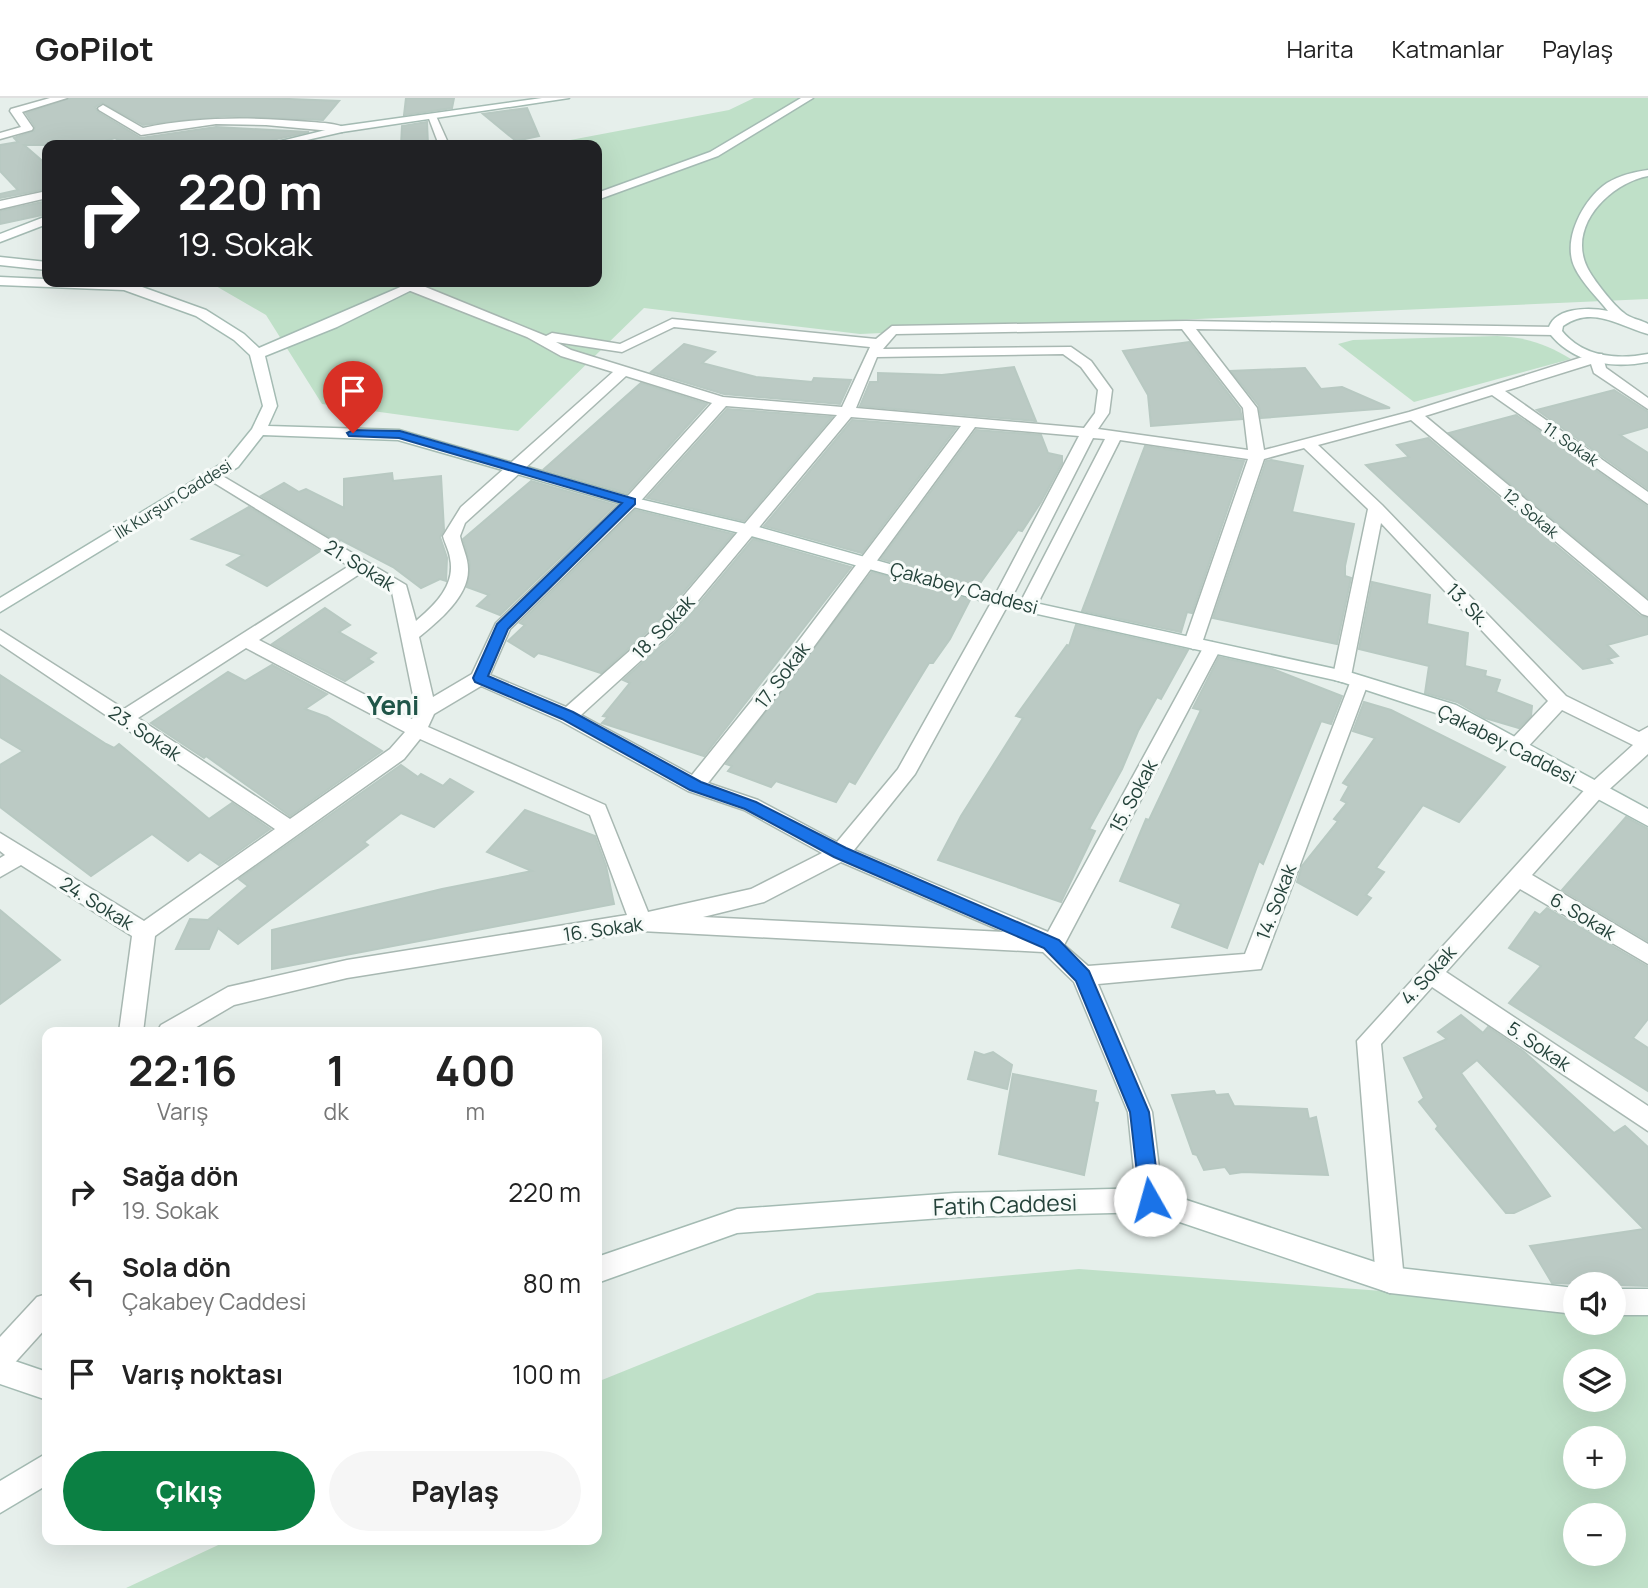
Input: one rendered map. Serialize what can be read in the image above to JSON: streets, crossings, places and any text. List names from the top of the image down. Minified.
{"streets":{"street":["11. Sokak","İlk Kurşun Caddesi","12. Sokak","21. Sokak","Çakabey Caddesi","13. Sk.","18. Sokak","17. Sokak","23. Sokak","15. Sokak","14. Sokak","24. Sokak","6. Sokak","16. Sokak","4. Sokak","5. Sokak","Fatih Caddesi"]},"crossings":[["İlk Kurşun Caddesi","21. Sokak"],["İlk Kurşun Caddesi","Çakabey Caddesi"],["Çakabey Caddesi","18. Sokak"],["Çakabey Caddesi","17. Sokak"],["Çakabey Caddesi","15. Sokak"],["Çakabey Caddesi","14. Sokak"],["Çakabey Caddesi","4. Sokak"],["13. Sk.","4. Sokak"],["15. Sokak","16. Sokak"],["6. Sokak","4. Sokak"],["4. Sokak","5. Sokak"],["4. Sokak","Fatih Caddesi"]],"districts":["Yeni"],"page":{"header":"GoPilot","nav":["Harita","Katmanlar","Paylaş"],"turn":["220 m","19. Sokak"],"eta":["22:16","Varış","1","dk","400","m"],"list":[{"name":"Sağa dön","note":"19. Sokak","value":"220 m"},{"name":"Sola dön","note":"Çakabey Caddesi","value":"80 m"},{"name":"Varış noktası","value":"100 m"}],"map_buttons":["+","−"],"buttons":["Çıkış","Paylaş"]}}
